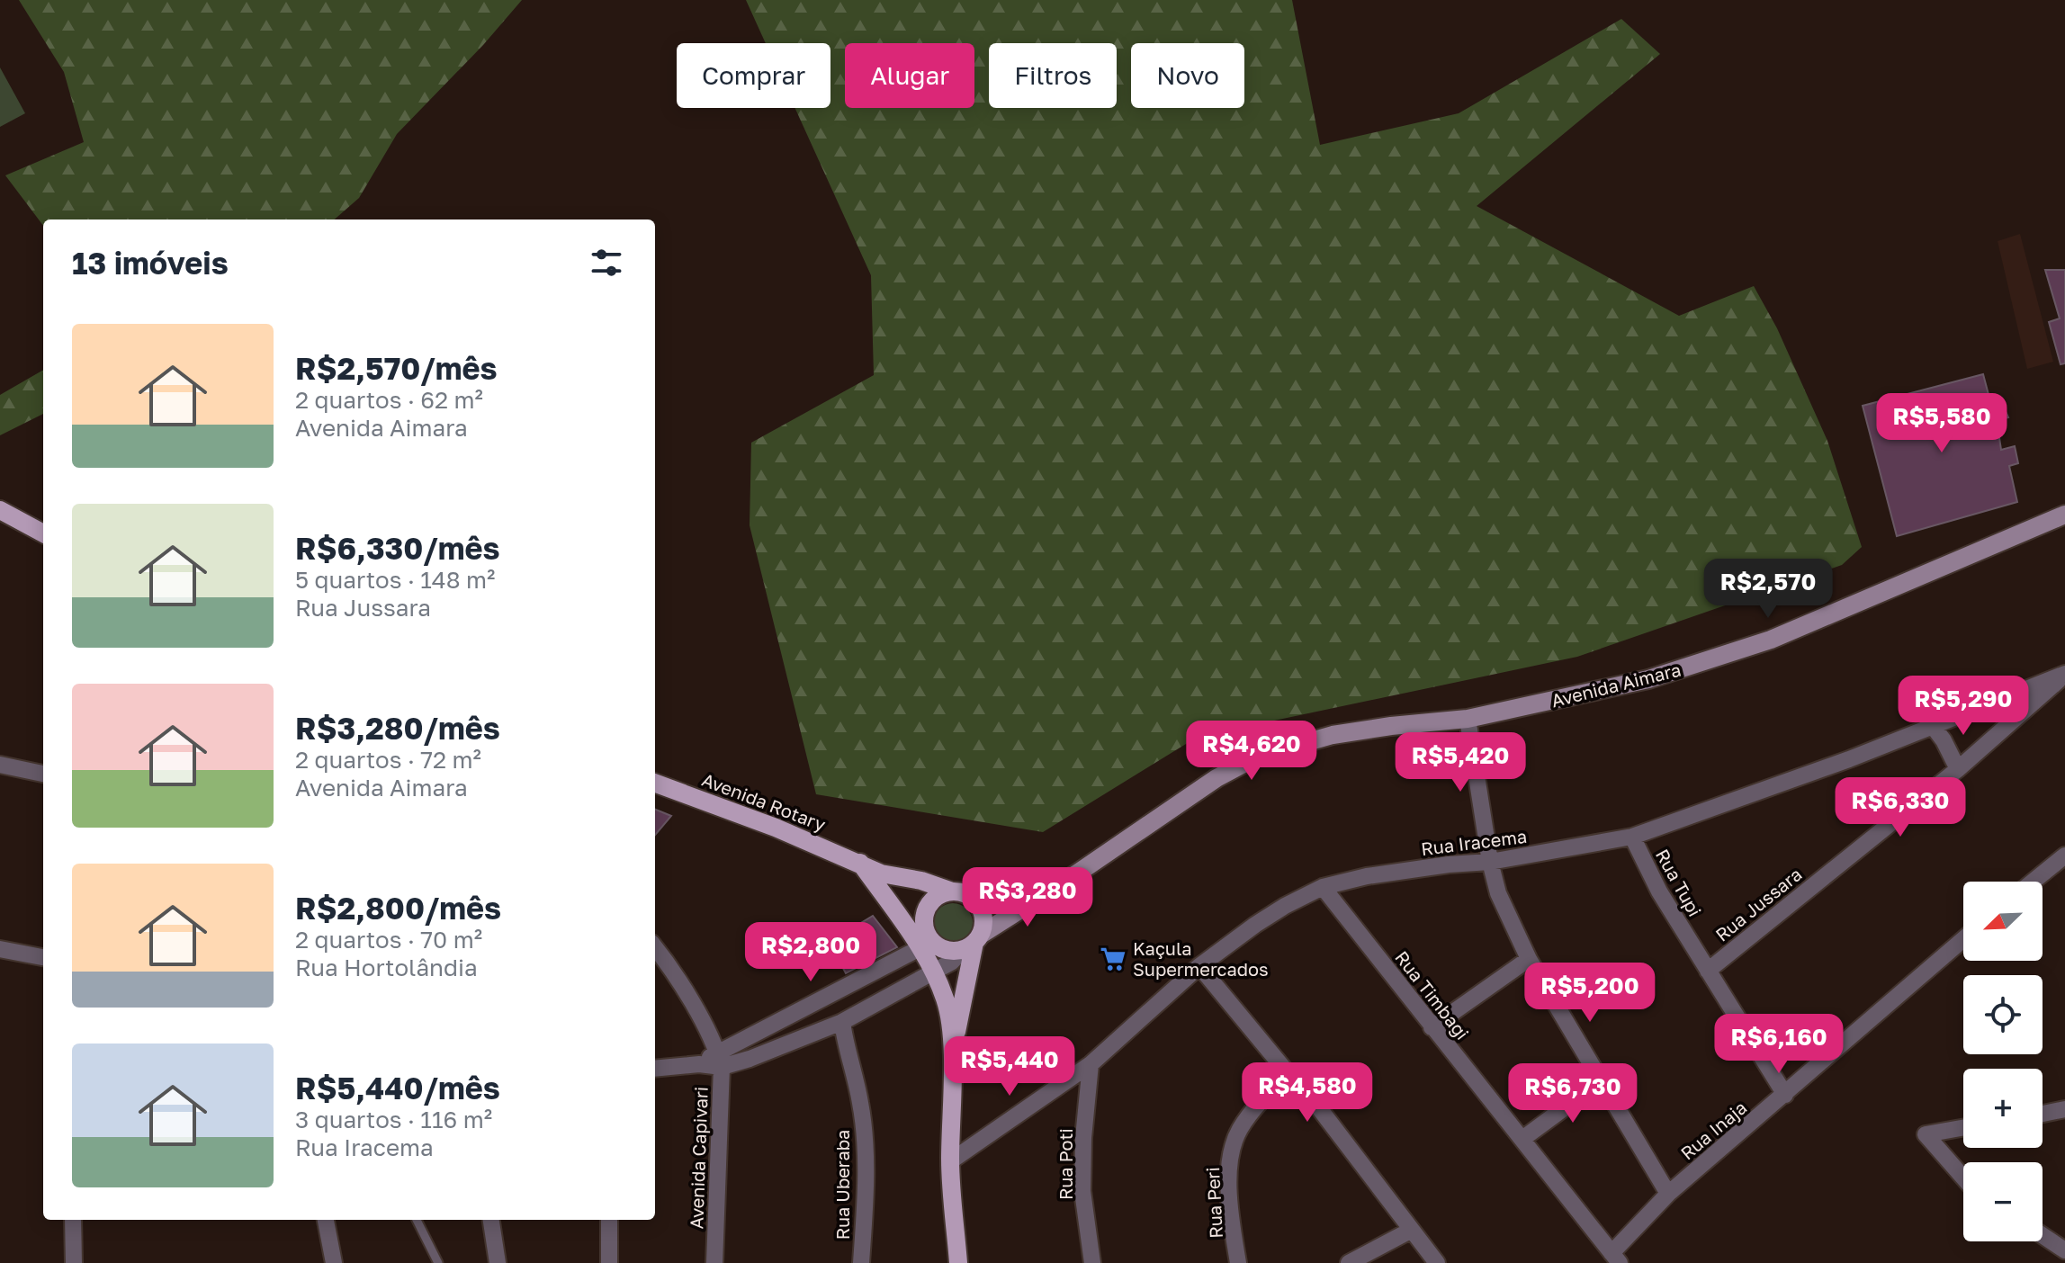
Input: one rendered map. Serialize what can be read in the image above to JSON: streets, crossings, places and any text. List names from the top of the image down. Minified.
{"streets":{"main road":["Avenida Aimara","Avenida Rotary"],"street":["Rua Iracema","Rua Tupi","Rua Jussara","Rua Timbagi","Rua Inaja","Avenida Capivari","Rua Poti","Rua Uberaba","Rua Peri"]},"crossings":[["Avenida Aimara","Avenida Rotary"],["Rua Iracema","Rua Tupi"],["Rua Iracema","Rua Jussara"],["Rua Iracema","Rua Timbagi"],["Rua Iracema","Rua Poti"],["Rua Tupi","Rua Jussara"],["Rua Tupi","Rua Inaja"],["Rua Timbagi","Rua Inaja"]],"places":{"supermarket":["Kaçula Supermercados"]},"north":"bottom left","page":{"chip":["Comprar","Alugar","Filtros","Novo"],"heading":"13 imóveis","list":[{"name":"R$2,570/mês","note":"2 quartos · 62 m² · Avenida Aimara"},{"name":"R$6,330/mês","note":"5 quartos · 148 m² · Rua Jussara"},{"name":"R$3,280/mês","note":"2 quartos · 72 m² · Avenida Aimara"},{"name":"R$2,800/mês","note":"2 quartos · 70 m² · Rua Hortolândia"},{"name":"R$5,440/mês","note":"3 quartos · 116 m² · Rua Iracema"}],"price":["R$5,580","R$2,570","R$5,290","R$4,620","R$5,420","R$6,330","R$3,280","R$2,800","R$5,200","R$6,160","R$5,440","R$4,580","R$6,730"],"map_buttons":["+","−"]}}
